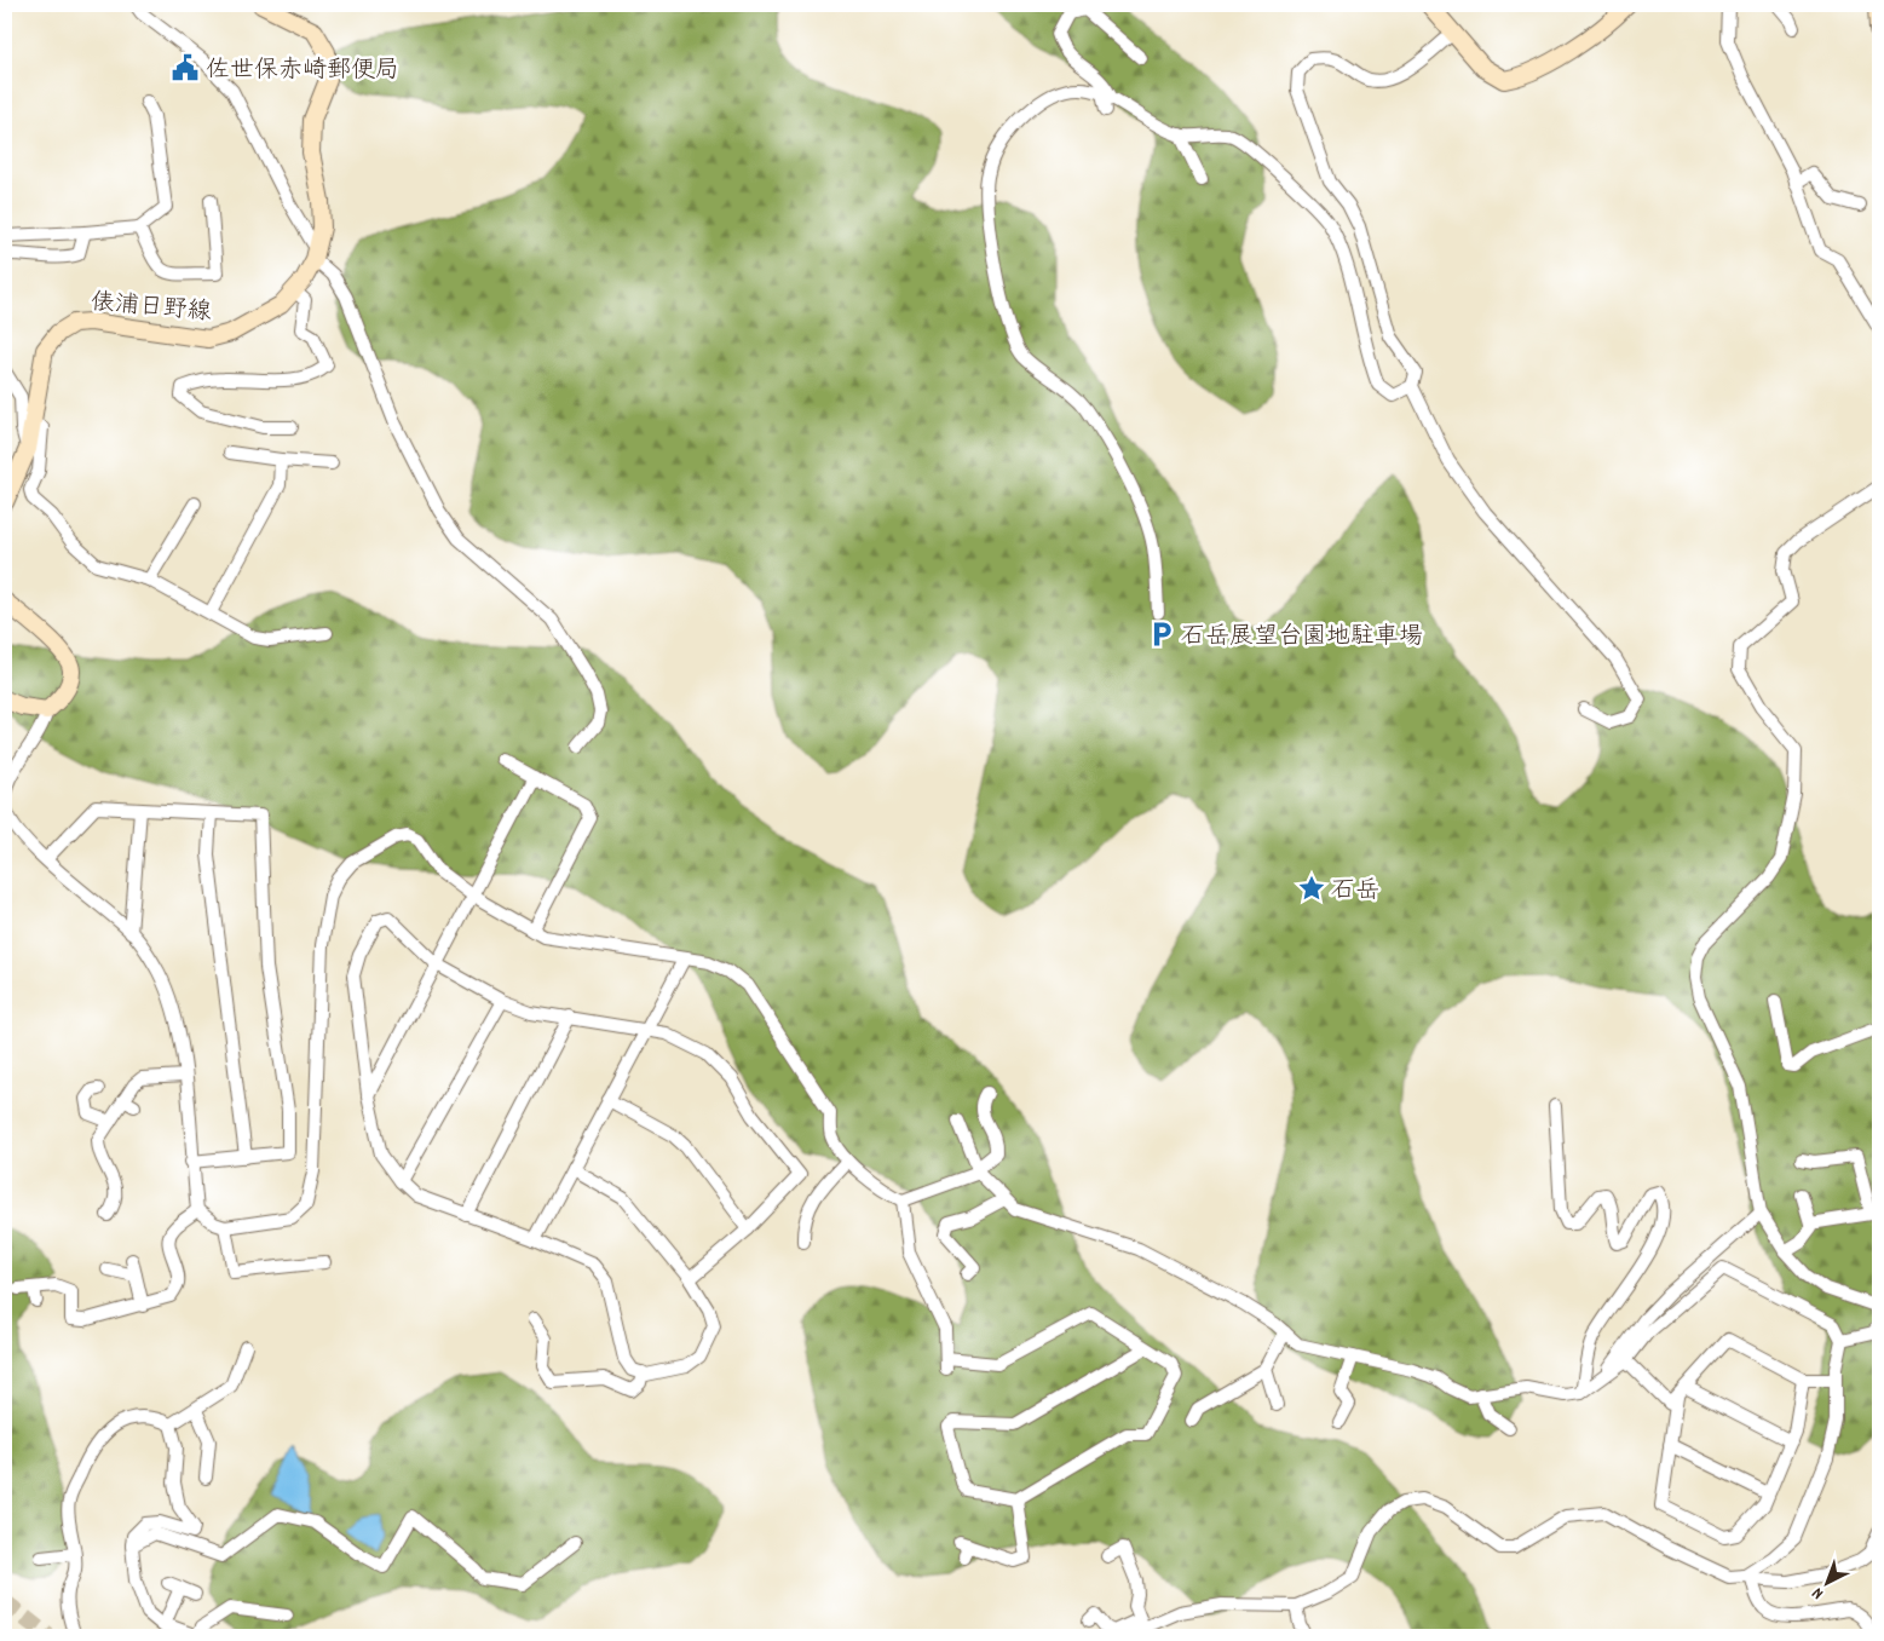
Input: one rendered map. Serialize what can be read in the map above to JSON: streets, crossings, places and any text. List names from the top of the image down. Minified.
{"streets":{"main road":["俵浦日野線"]},"places":{"public building":["佐世保赤崎郵便局"],"parking":["石岳展望台園地駐車場"],"place":["石岳"]},"north":"bottom left"}
